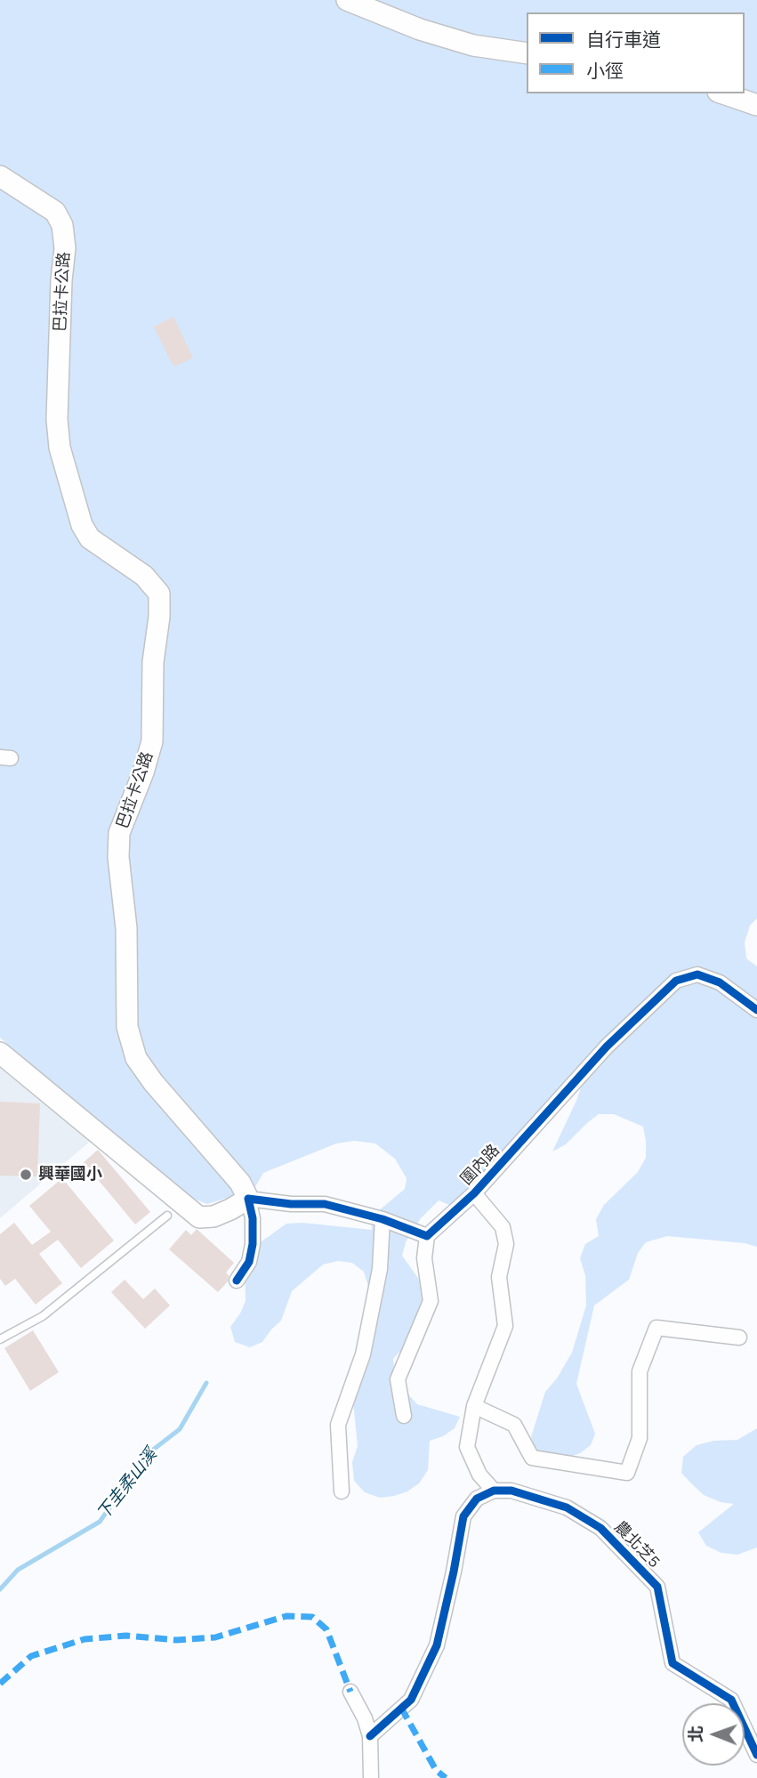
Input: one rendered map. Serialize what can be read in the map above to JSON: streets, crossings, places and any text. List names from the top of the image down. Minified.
{"streets":{"main road":["巴拉卡公路"],"street":["圍內路","農北芝5"]},"water":["下圭柔山溪"],"places":["興華國小"],"legend":["自行車道","小徑"],"north":"left"}
